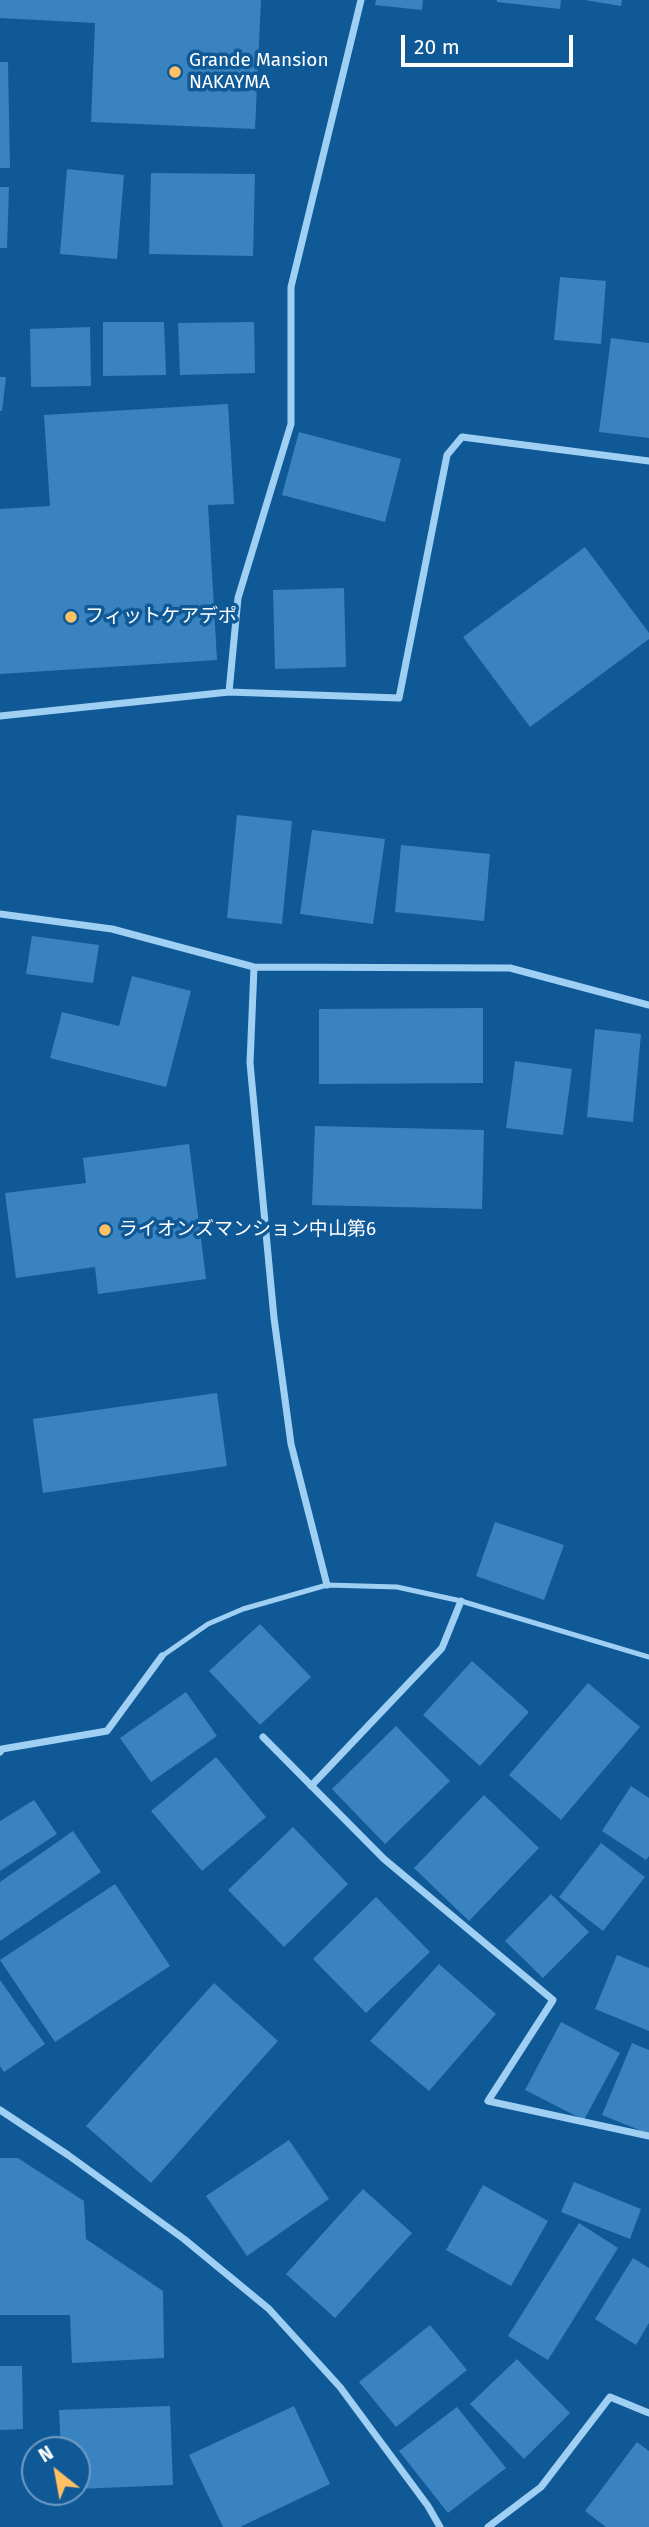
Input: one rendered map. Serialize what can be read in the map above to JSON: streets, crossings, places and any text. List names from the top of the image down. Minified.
{"places":["Grande Mansion NAKAYMA","フィットケアデポ","ライオンズマンション中山第6"],"scale_bar":"20 m","north":"top left"}
